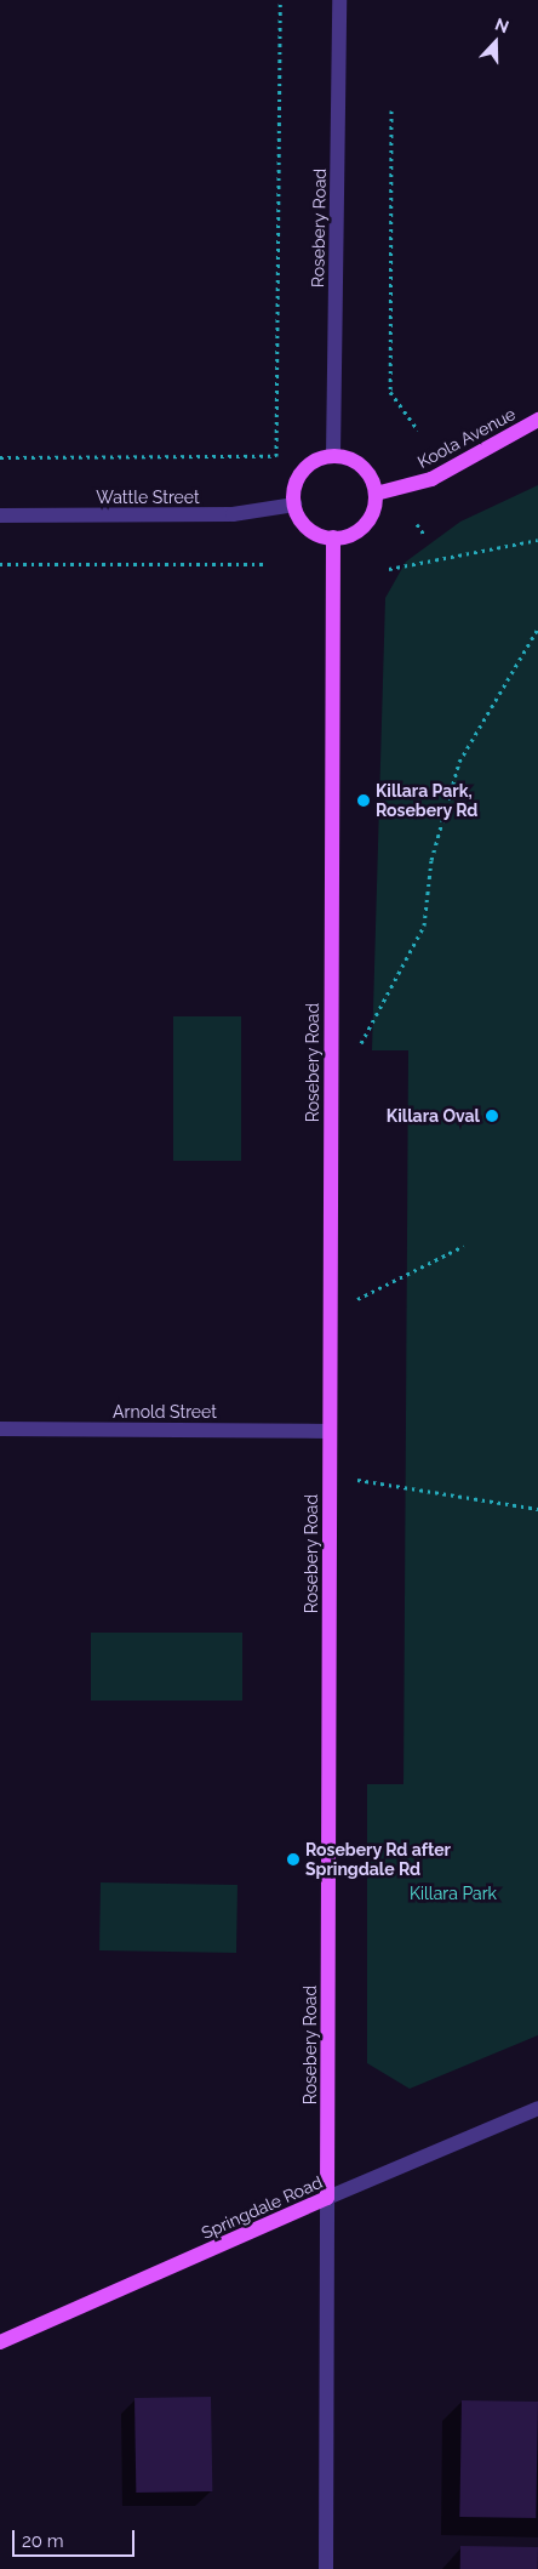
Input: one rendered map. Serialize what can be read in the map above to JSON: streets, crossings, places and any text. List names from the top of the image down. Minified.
{"streets":{"main road":["Rosebery Road","Koola Avenue","Springdale Road"],"street":["Wattle Street","Arnold Street"]},"crossings":[["Rosebery Road","Koola Avenue"],["Rosebery Road","Wattle Street"],["Rosebery Road","Arnold Street"],["Rosebery Road","Springdale Road"],["Koola Avenue","Wattle Street"]],"parks":["Killara Park"],"places":["Killara Park, Rosebery Rd","Killara Oval","Rosebery Rd after Springdale Rd"],"scale_bar":"20 m","north":"top"}
